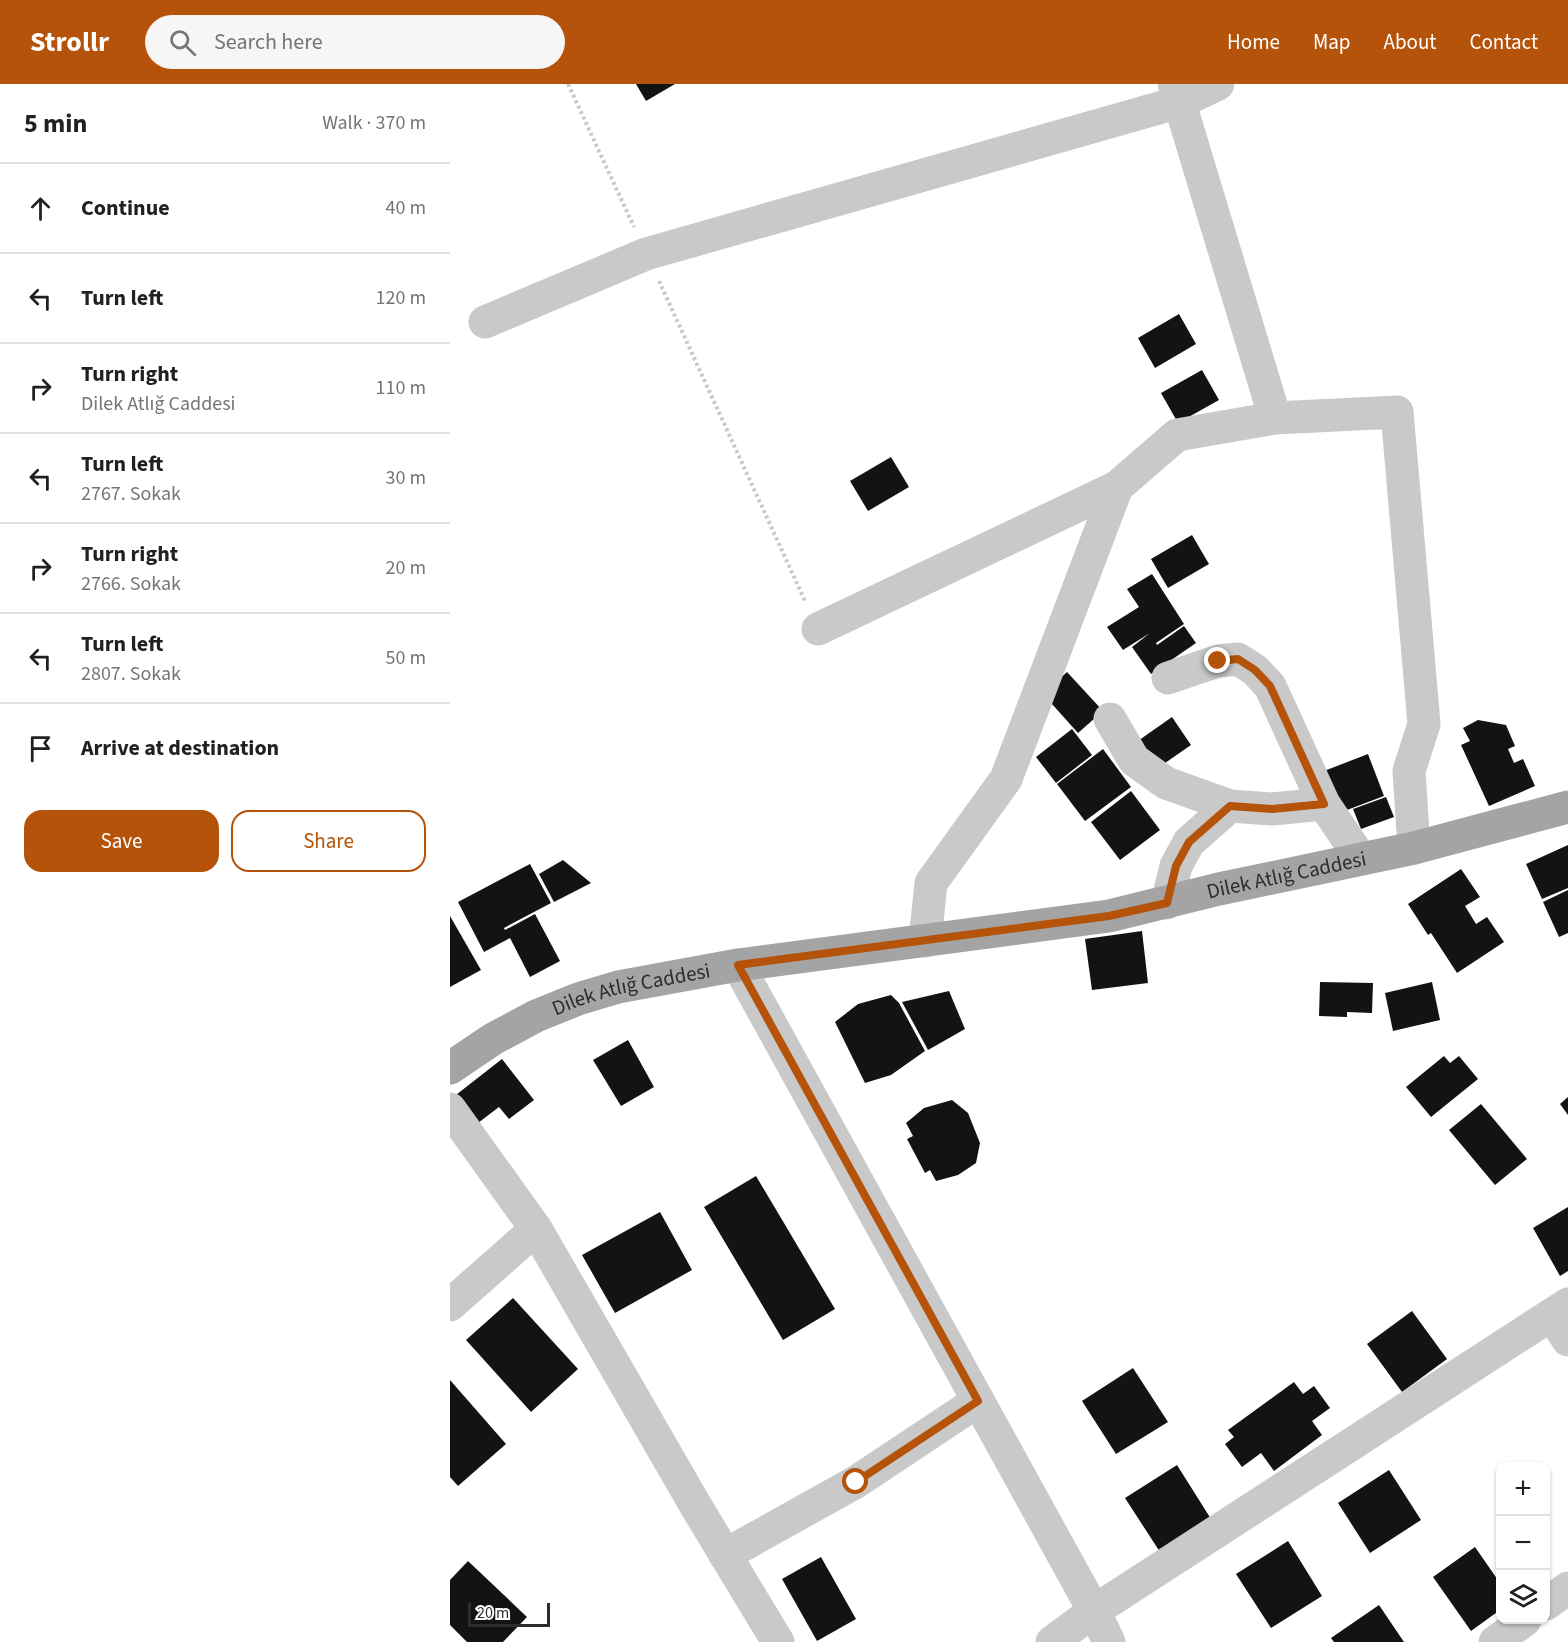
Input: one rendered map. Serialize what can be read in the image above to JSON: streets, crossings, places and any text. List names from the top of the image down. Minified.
{"streets":{"main road":["Dilek Atlığ Caddesi"]},"scale_bar":"20 m","page":{"header":"Strollr","search":"Search here","nav":["Home","Map","About","Contact"],"heading":["5 min","Walk · 370 m"],"list":[["Continue","40 m"],["Turn left","120 m"],["Turn right","Dilek Atlığ Caddesi","110 m"],["Turn left","2767. Sokak","30 m"],["Turn right","2766. Sokak","20 m"],["Turn left","2807. Sokak","50 m"],"Arrive at destination"],"buttons":["Save","Share"],"map_buttons":["+","−"],"scale":"20 m"}}
